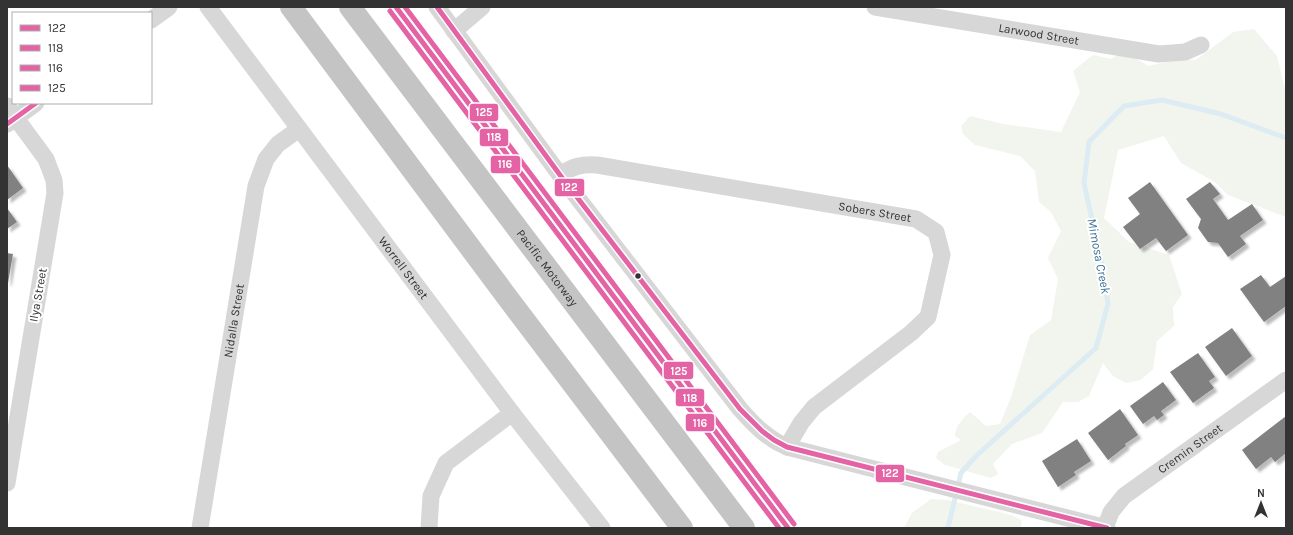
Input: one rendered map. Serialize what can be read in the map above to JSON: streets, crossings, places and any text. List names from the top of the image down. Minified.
{"streets":{"highway":["Pacific Motorway"],"street":["Larwood Street","Sobers Street","Worrell Street","Ilya Street","Nidalla Street","Cremin Street"]},"crossings":[["Worrell Street","Nidalla Street"]],"water":["Mimosa Creek"],"lines":["transit line 122","transit line 118","transit line 125","transit line 116"],"legend":["122","118","116","125"],"north":"top"}
